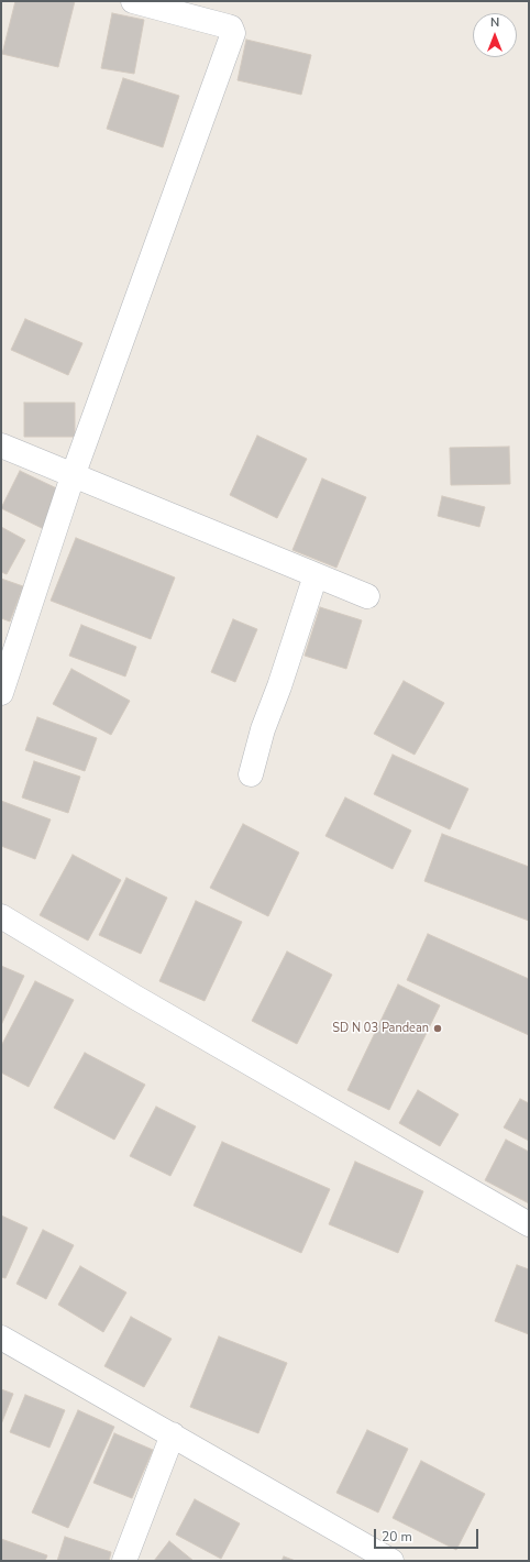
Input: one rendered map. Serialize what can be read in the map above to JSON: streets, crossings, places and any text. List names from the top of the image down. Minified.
{"places":["SD N 03 Pandean"],"scale_bar":"20 m","north":"top"}
